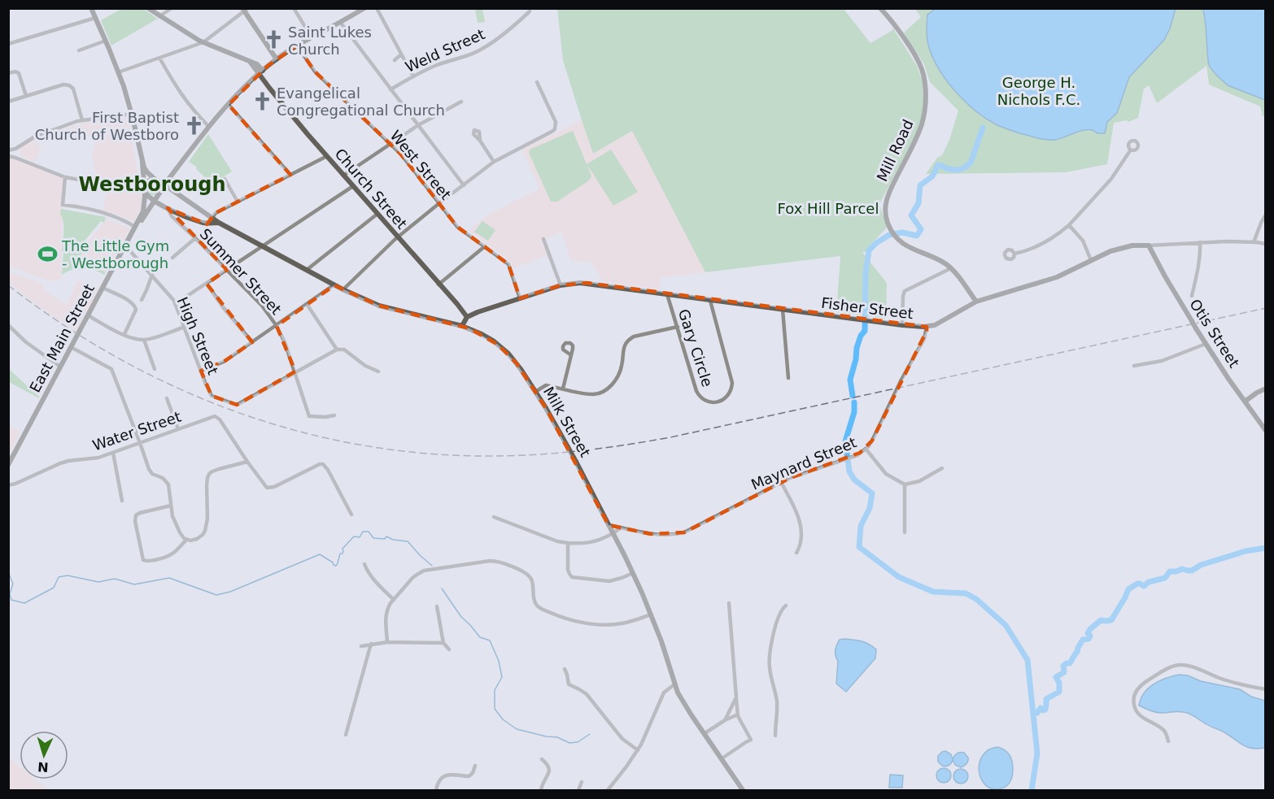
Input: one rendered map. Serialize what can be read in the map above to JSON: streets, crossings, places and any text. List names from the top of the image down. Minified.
{"streets":{"main road":["Mill Road","Church Street","Fisher Street","Otis Street","East Main Street","Milk Street"],"street":["Weld Street","West Street","Summer Street","High Street","Gary Circle","Water Street","Maynard Street"]},"crossings":[["Mill Road","Fisher Street"],["West Street","Fisher Street"],["West Street","East Main Street"],["Church Street","Fisher Street"],["Church Street","East Main Street"],["Summer Street","High Street"],["Fisher Street","Otis Street"],["Fisher Street","Gary Circle"],["Fisher Street","Maynard Street"],["High Street","East Main Street"],["East Main Street","Milk Street"],["Milk Street","Maynard Street"]],"districts":["Westborough"],"parks":["George H. Nichols F.C.","Fox Hill Parcel"],"places":{"church":["Saint Lukes Church","Evangelical Congregational Church","First Baptist Church of Westboro"],"sports":["The Little Gym - Westborough"]},"north":"bottom"}
